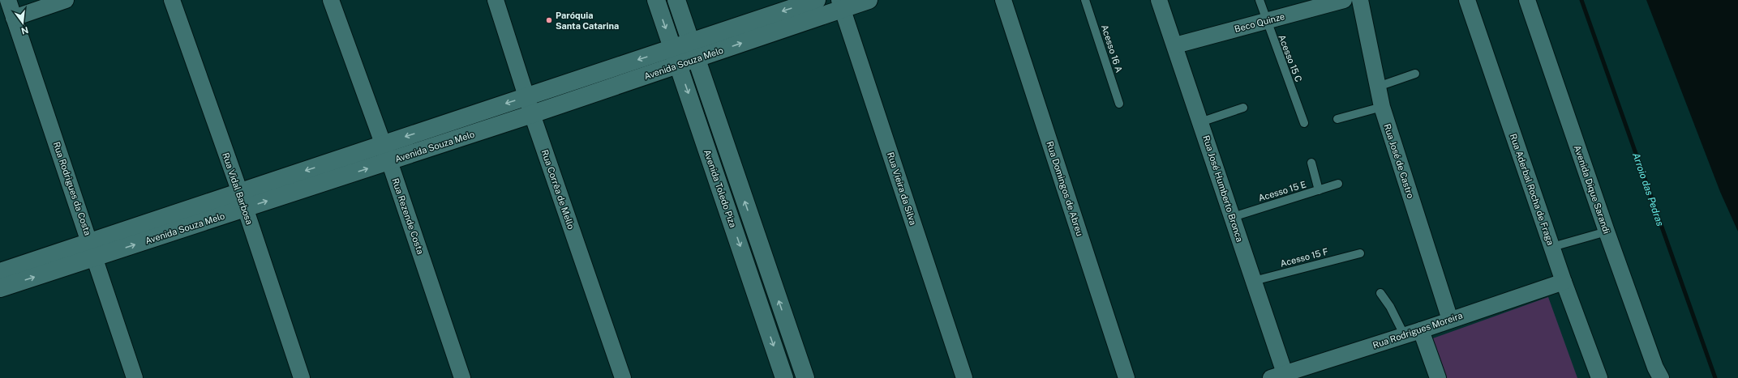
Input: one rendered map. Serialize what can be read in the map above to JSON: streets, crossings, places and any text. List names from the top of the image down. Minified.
{"streets":{"street":["Beco Quinze","Avenida Souza Melo","Rua José de Castro","Rua Rodrigues da Costa","Rua Vidal Barbosa","Avenida Toledo Piza","Rua Vieira da Silva","Rua Domingos de Abreu","Rua José Humberto Bronca","Rua Corrêa de Mello","Rua Aderbal Rocha de Fraga","Avenida Dique Sarandi","Rua Rezende Costa","Rua Rodrigues Moreira"],"lane":["Acesso 16 A","Acesso 15 C","Acesso 15 E","Acesso 15 F"]},"crossings":[["Beco Quinze","Acesso 15 C"],["Beco Quinze","Rua José Humberto Bronca"],["Avenida Souza Melo","Rua Rodrigues da Costa"],["Avenida Souza Melo","Rua Vidal Barbosa"],["Avenida Souza Melo","Avenida Toledo Piza"],["Avenida Souza Melo","Rua Vieira da Silva"],["Avenida Souza Melo","Rua Corrêa de Mello"],["Avenida Souza Melo","Rua Rezende Costa"],["Rua José de Castro","Rua Rodrigues Moreira"],["Rua José Humberto Bronca","Acesso 15 E"],["Rua José Humberto Bronca","Acesso 15 F"],["Rua José Humberto Bronca","Rua Rodrigues Moreira"],["Rua Aderbal Rocha de Fraga","Rua Rodrigues Moreira"]],"water":["Arroio das Pedras"],"places":["Paróquia Santa Catarina"],"north":"bottom"}
